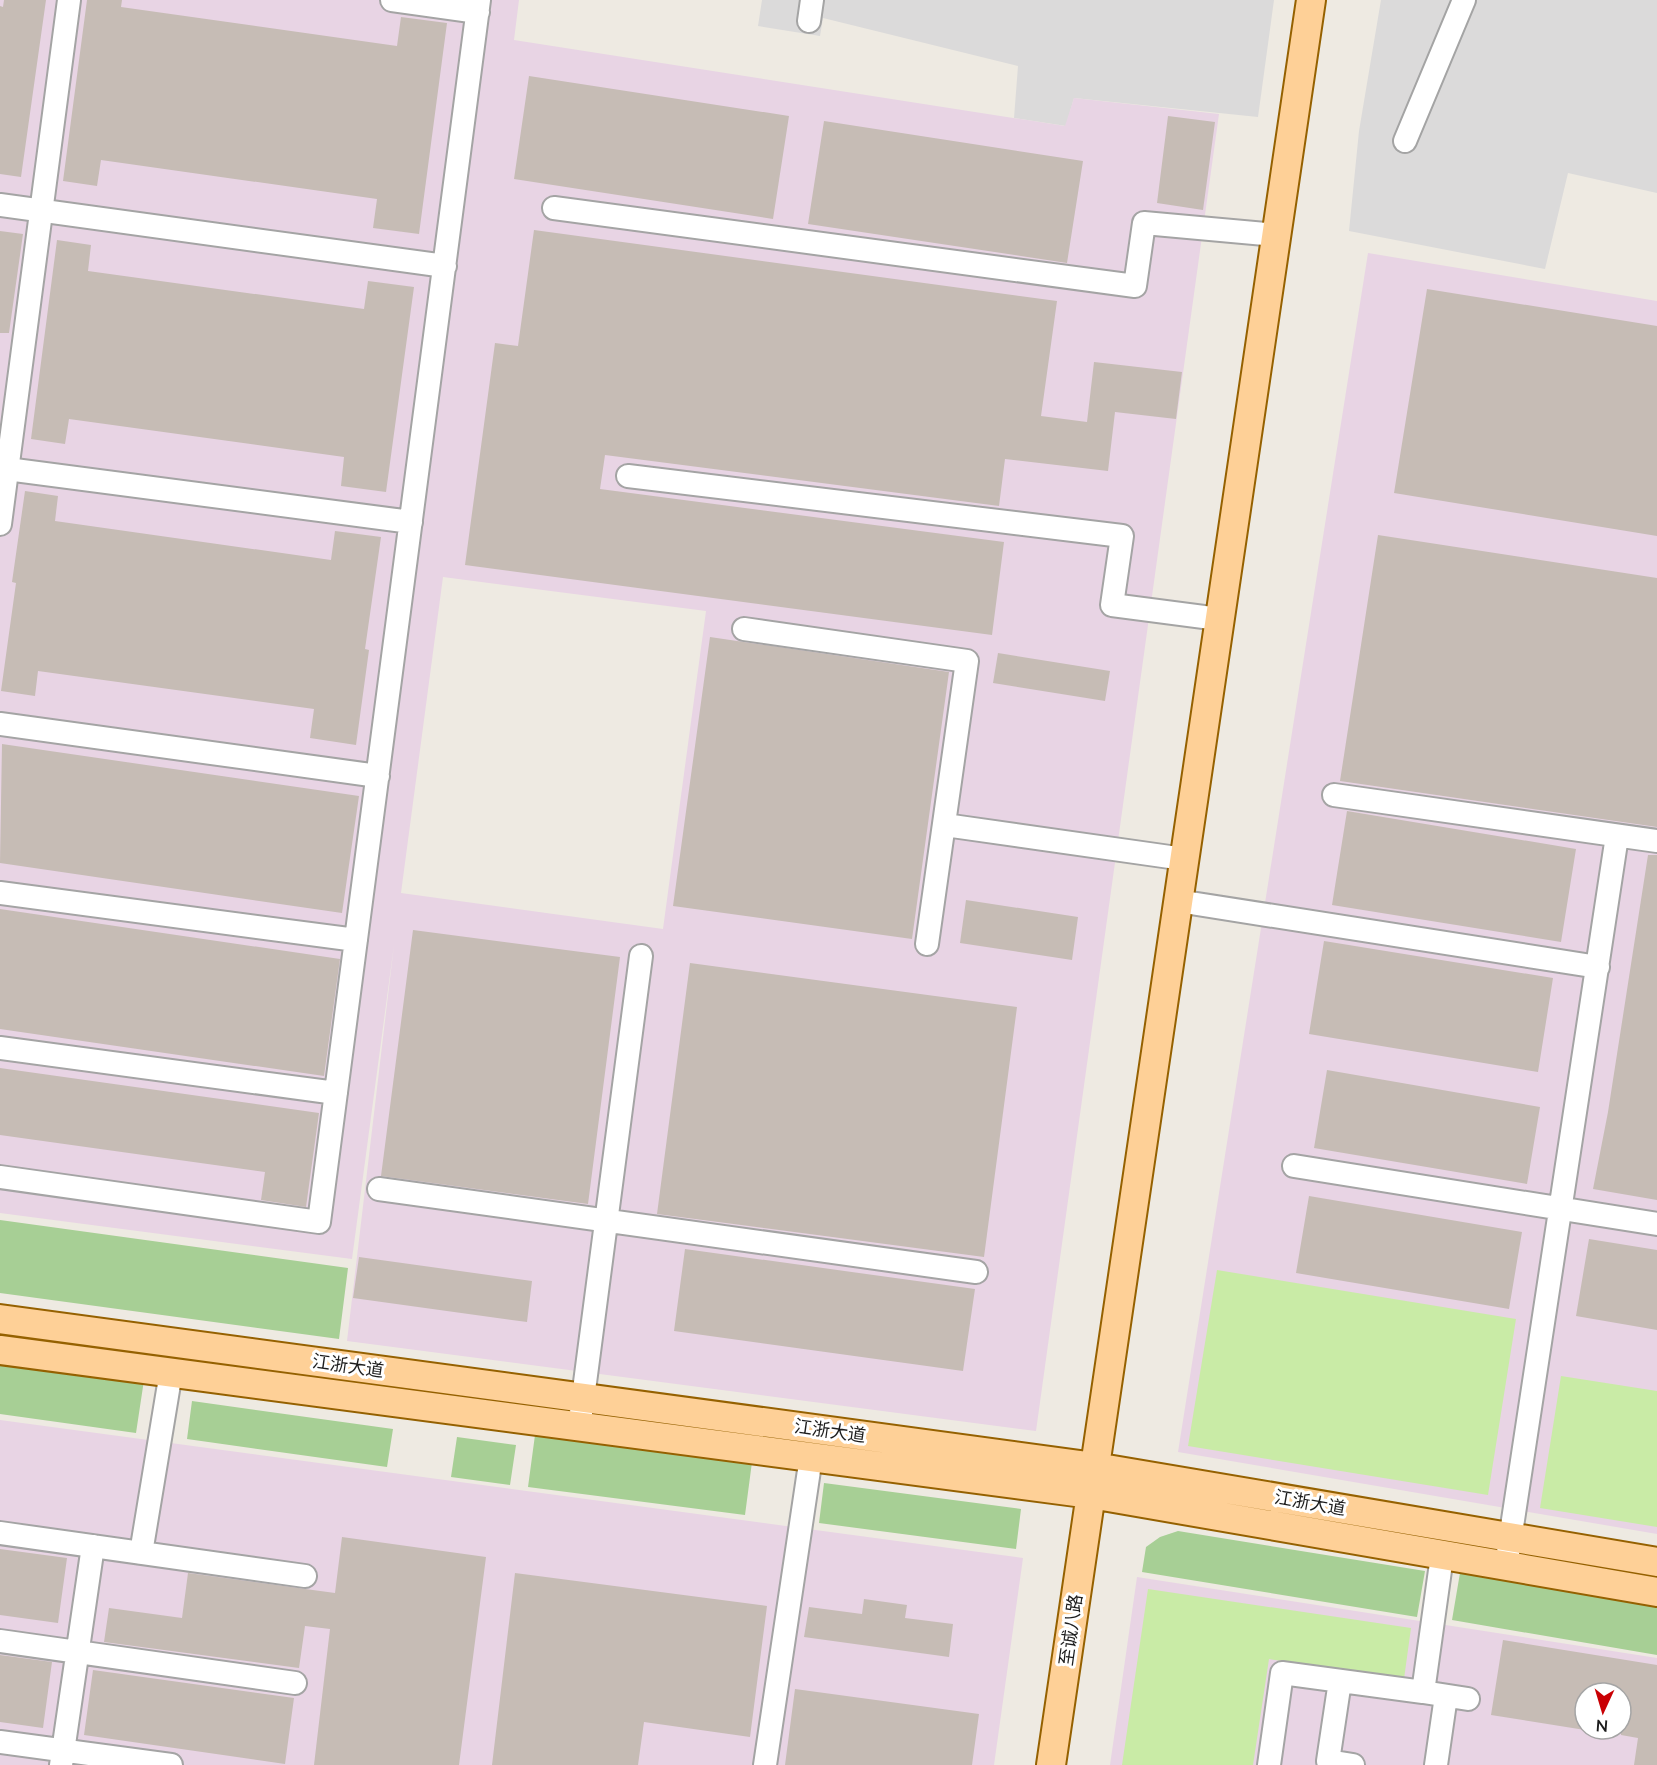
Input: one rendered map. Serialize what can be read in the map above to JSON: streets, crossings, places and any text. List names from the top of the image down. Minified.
{"streets":{"main road":["江浙大道","至诚八路"]},"crossings":[["江浙大道","至诚八路"]],"north":"bottom"}
